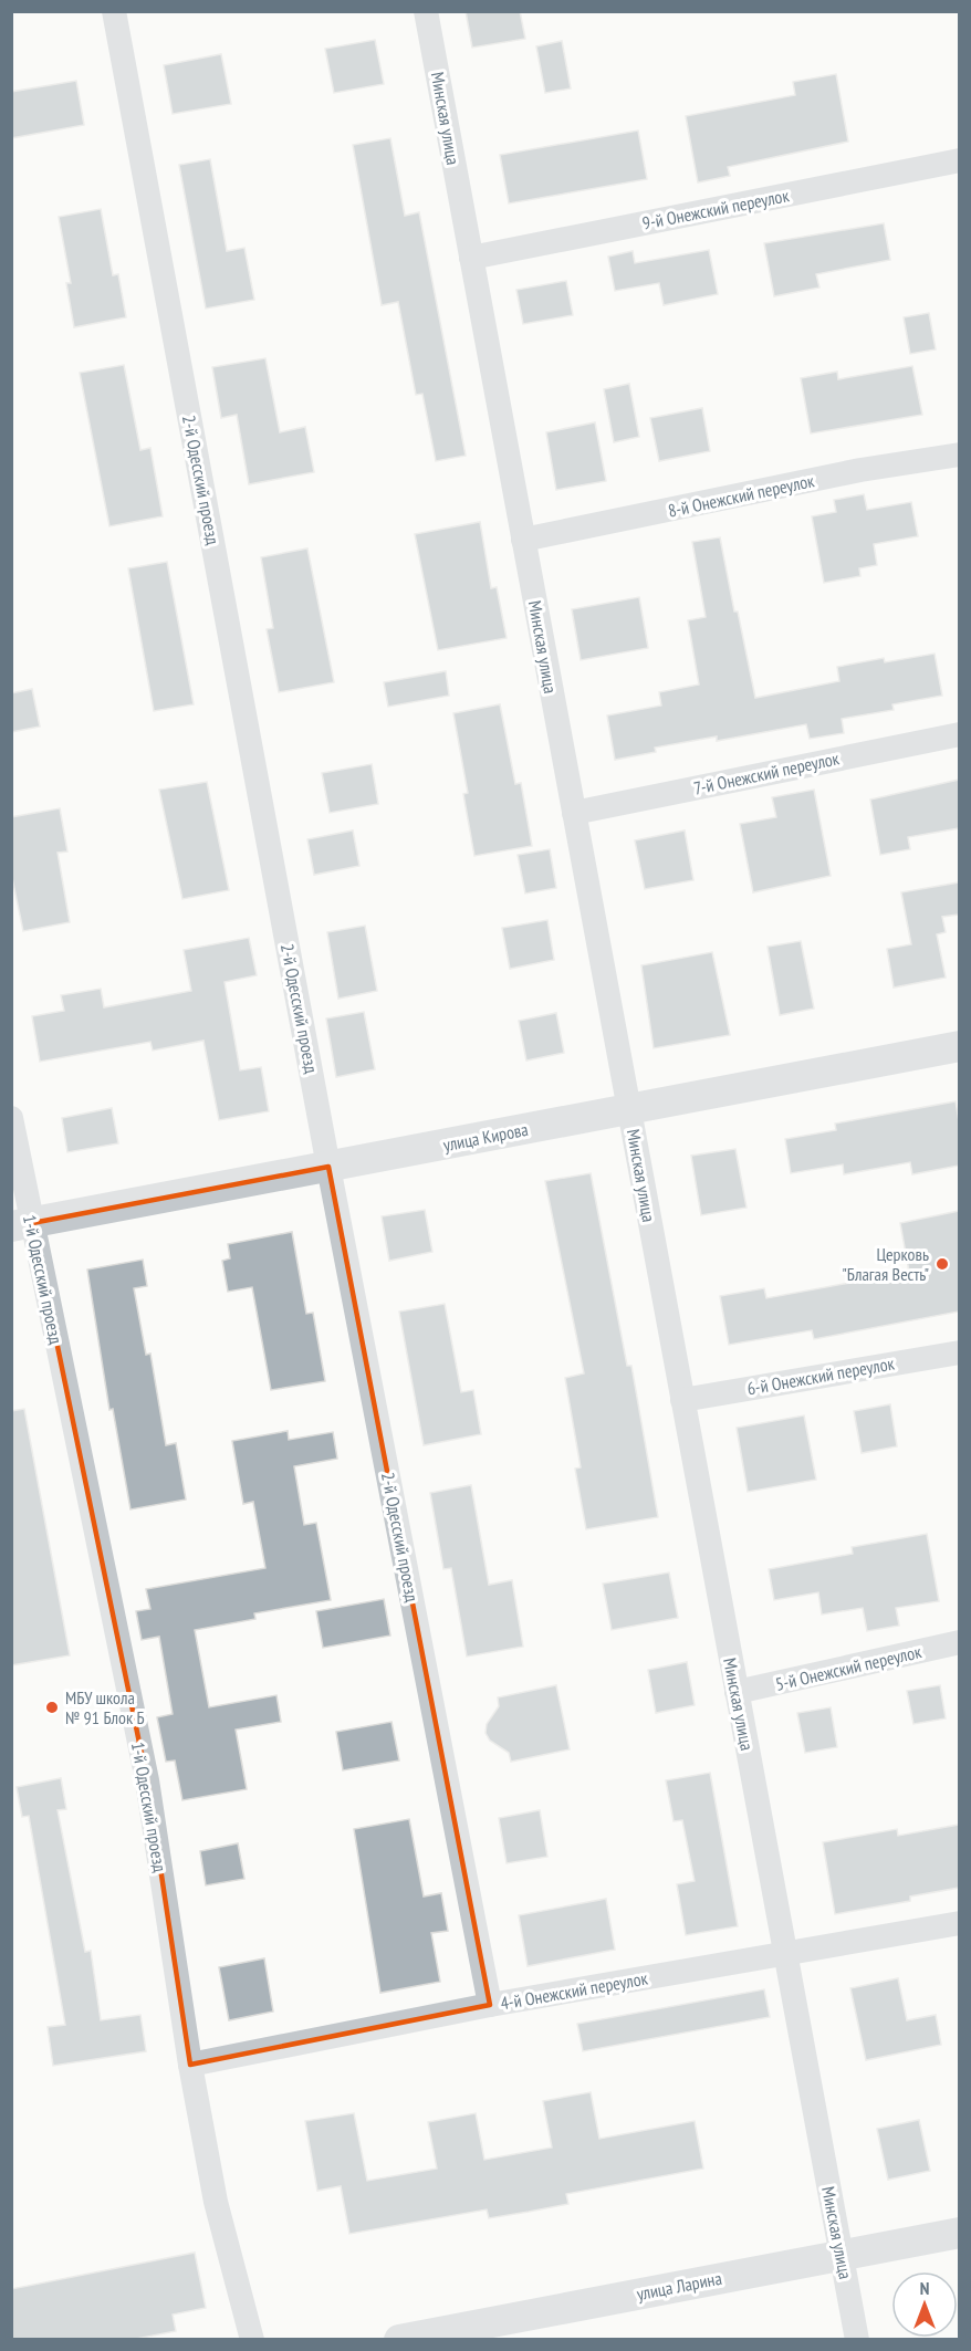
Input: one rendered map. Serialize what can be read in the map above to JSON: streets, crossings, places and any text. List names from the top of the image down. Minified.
{"streets":{"street":["Минская улица","9-й Онежский переулок","2-й Одесский проезд","8-й Онежский переулок","7-й Онежский переулок","улица Кирова","1-й Одесский проезд","6-й Онежский переулок","5-й Онежский переулок","4-й Онежский переулок","улица Ларина"]},"crossings":[["Минская улица","9-й Онежский переулок"],["Минская улица","8-й Онежский переулок"],["Минская улица","7-й Онежский переулок"],["Минская улица","улица Кирова"],["Минская улица","6-й Онежский переулок"],["Минская улица","5-й Онежский переулок"],["Минская улица","4-й Онежский переулок"],["Минская улица","улица Ларина"],["2-й Одесский проезд","улица Кирова"],["2-й Одесский проезд","4-й Онежский переулок"],["улица Кирова","1-й Одесский проезд"],["1-й Одесский проезд","4-й Онежский переулок"]],"places":["Церковь \"Благая Весть\"","МБУ школа № 91 Блок Б"],"north":"top"}
